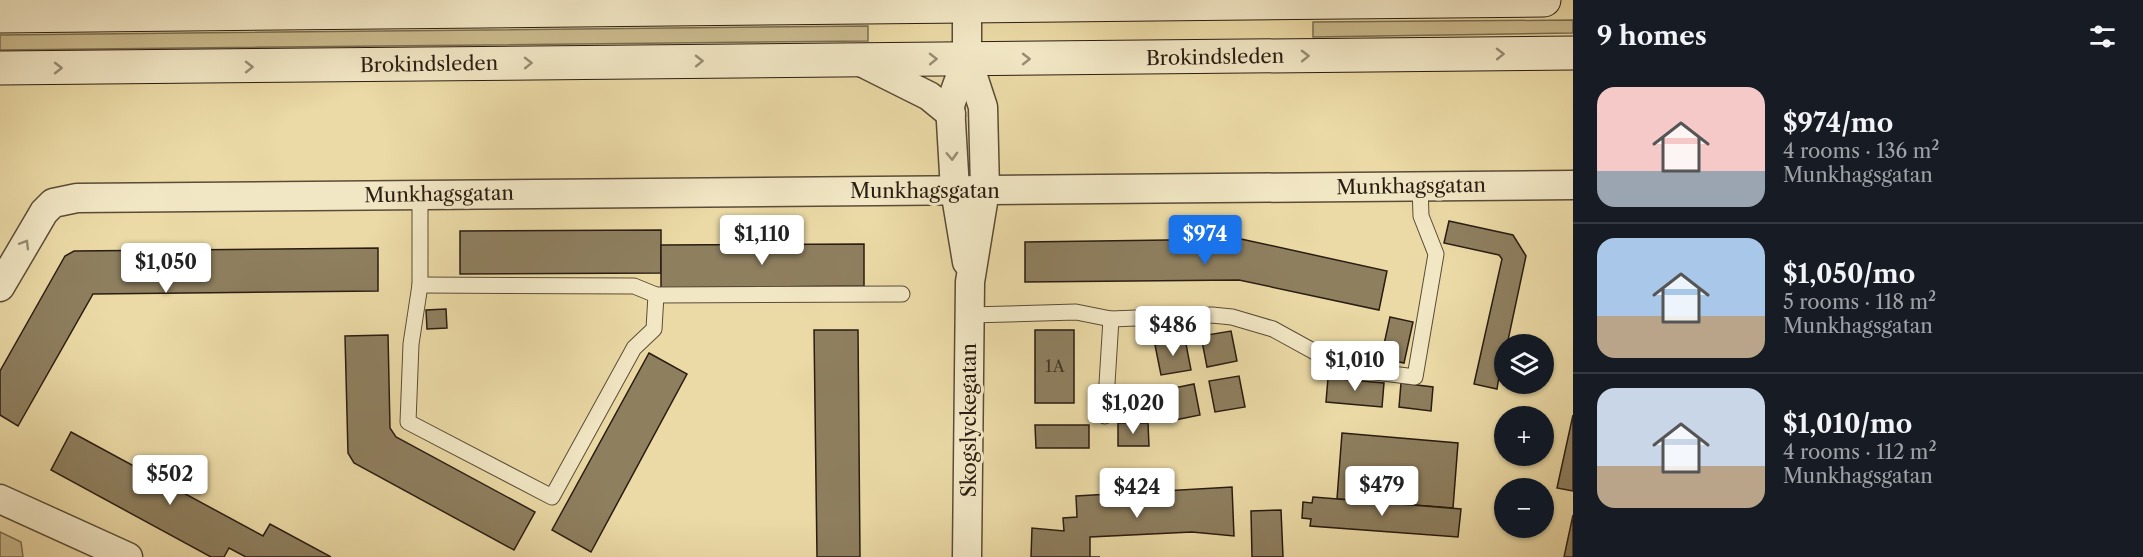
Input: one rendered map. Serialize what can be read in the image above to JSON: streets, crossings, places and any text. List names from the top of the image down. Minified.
{"streets":{"main road":["Brokindsleden"],"street":["Munkhagsgatan","Skogslyckegatan"]},"crossings":[["Brokindsleden","Skogslyckegatan"],["Munkhagsgatan","Skogslyckegatan"]],"house_numbers":["1A"],"page":{"heading":"9 homes","list":[{"name":"$974/mo","note":"4 rooms · 136 m² · Munkhagsgatan"},{"name":"$1,050/mo","note":"5 rooms · 118 m² · Munkhagsgatan"},{"name":"$1,010/mo","note":"4 rooms · 112 m² · Munkhagsgatan"}],"price":["$1,110","$974","$1,050","$486","$1,010","$1,020","$502","$479","$424"],"map_buttons":["+","−"]}}
